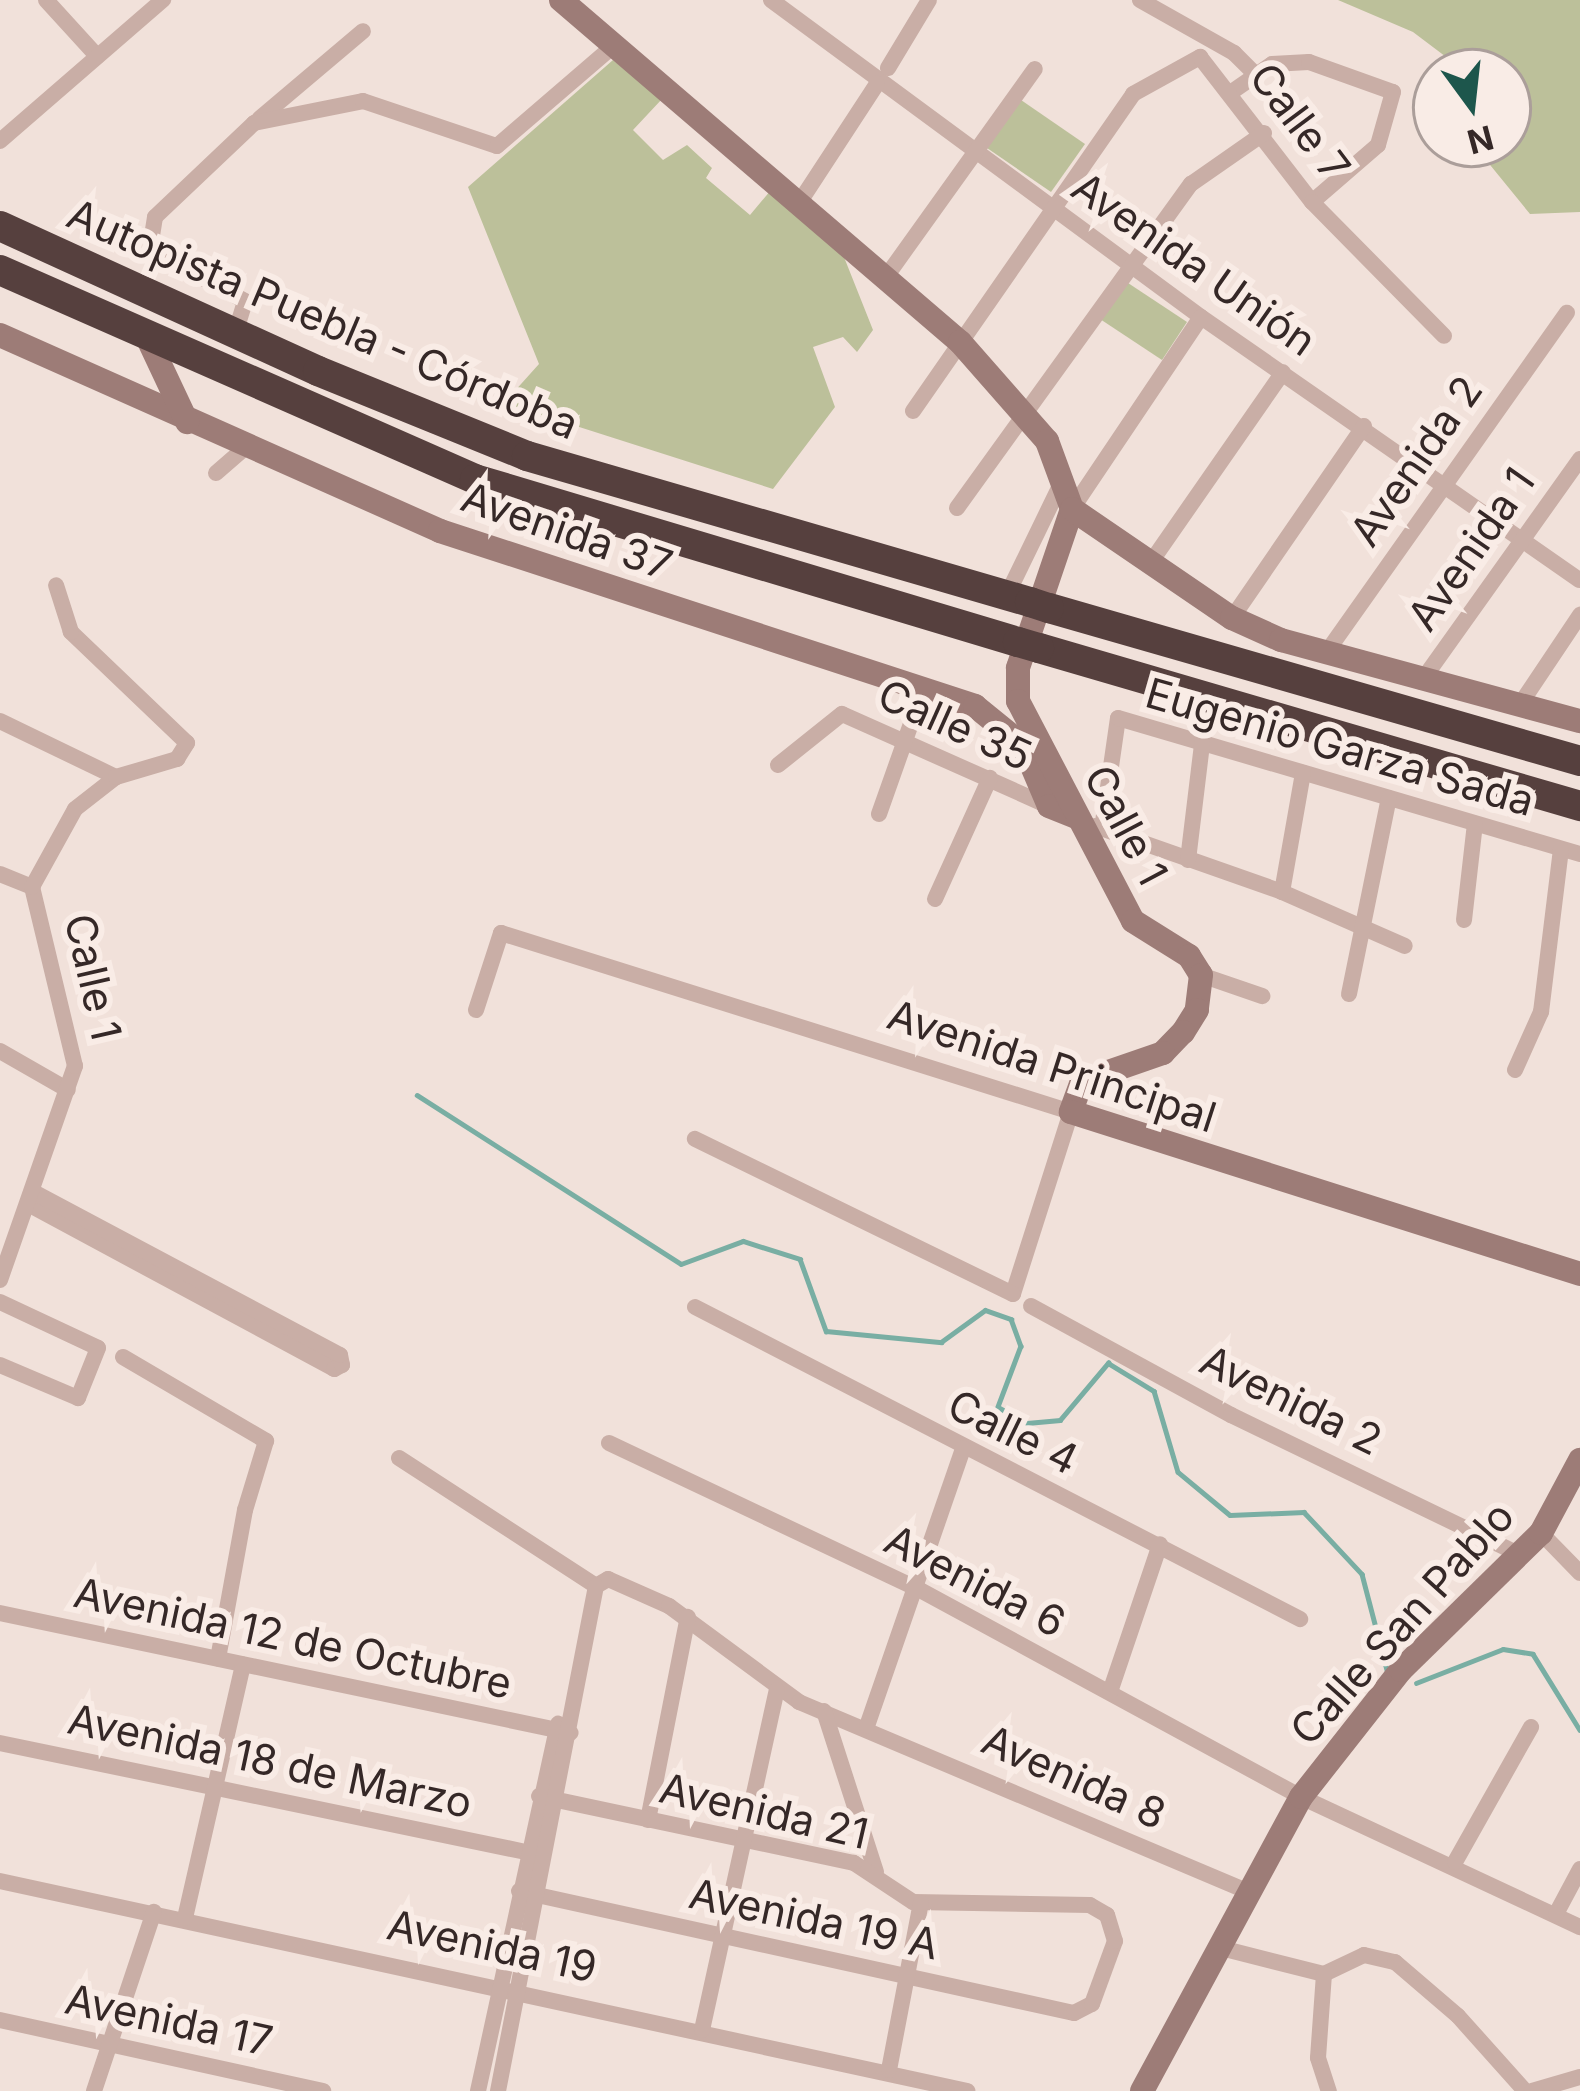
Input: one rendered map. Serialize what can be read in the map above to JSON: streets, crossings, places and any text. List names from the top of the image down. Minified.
{"streets":{"highway":["Autopista Puebla - Córdoba"],"street":["Calle 7","Avenida Unión","Avenida 2","Avenida 37","Avenida 1","Calle 35","Eugenio Garza Sada","Calle 1","Avenida Principal","Calle 4","Avenida 6","Calle San Pablo","Avenida 12 de Octubre","Avenida 18 de Marzo","Avenida 8","Avenida 21","Avenida 19 A","Avenida 19","Avenida 17"]},"crossings":[["Calle 7","Avenida Unión"],["Avenida Unión","Avenida 2"],["Avenida Unión","Avenida 1"],["Avenida 2","Calle San Pablo"],["Avenida 37","Calle 35"],["Avenida 6","Calle San Pablo"],["Calle San Pablo","Avenida 8"],["Avenida 21","Avenida 19 A"]],"north":"bottom"}
